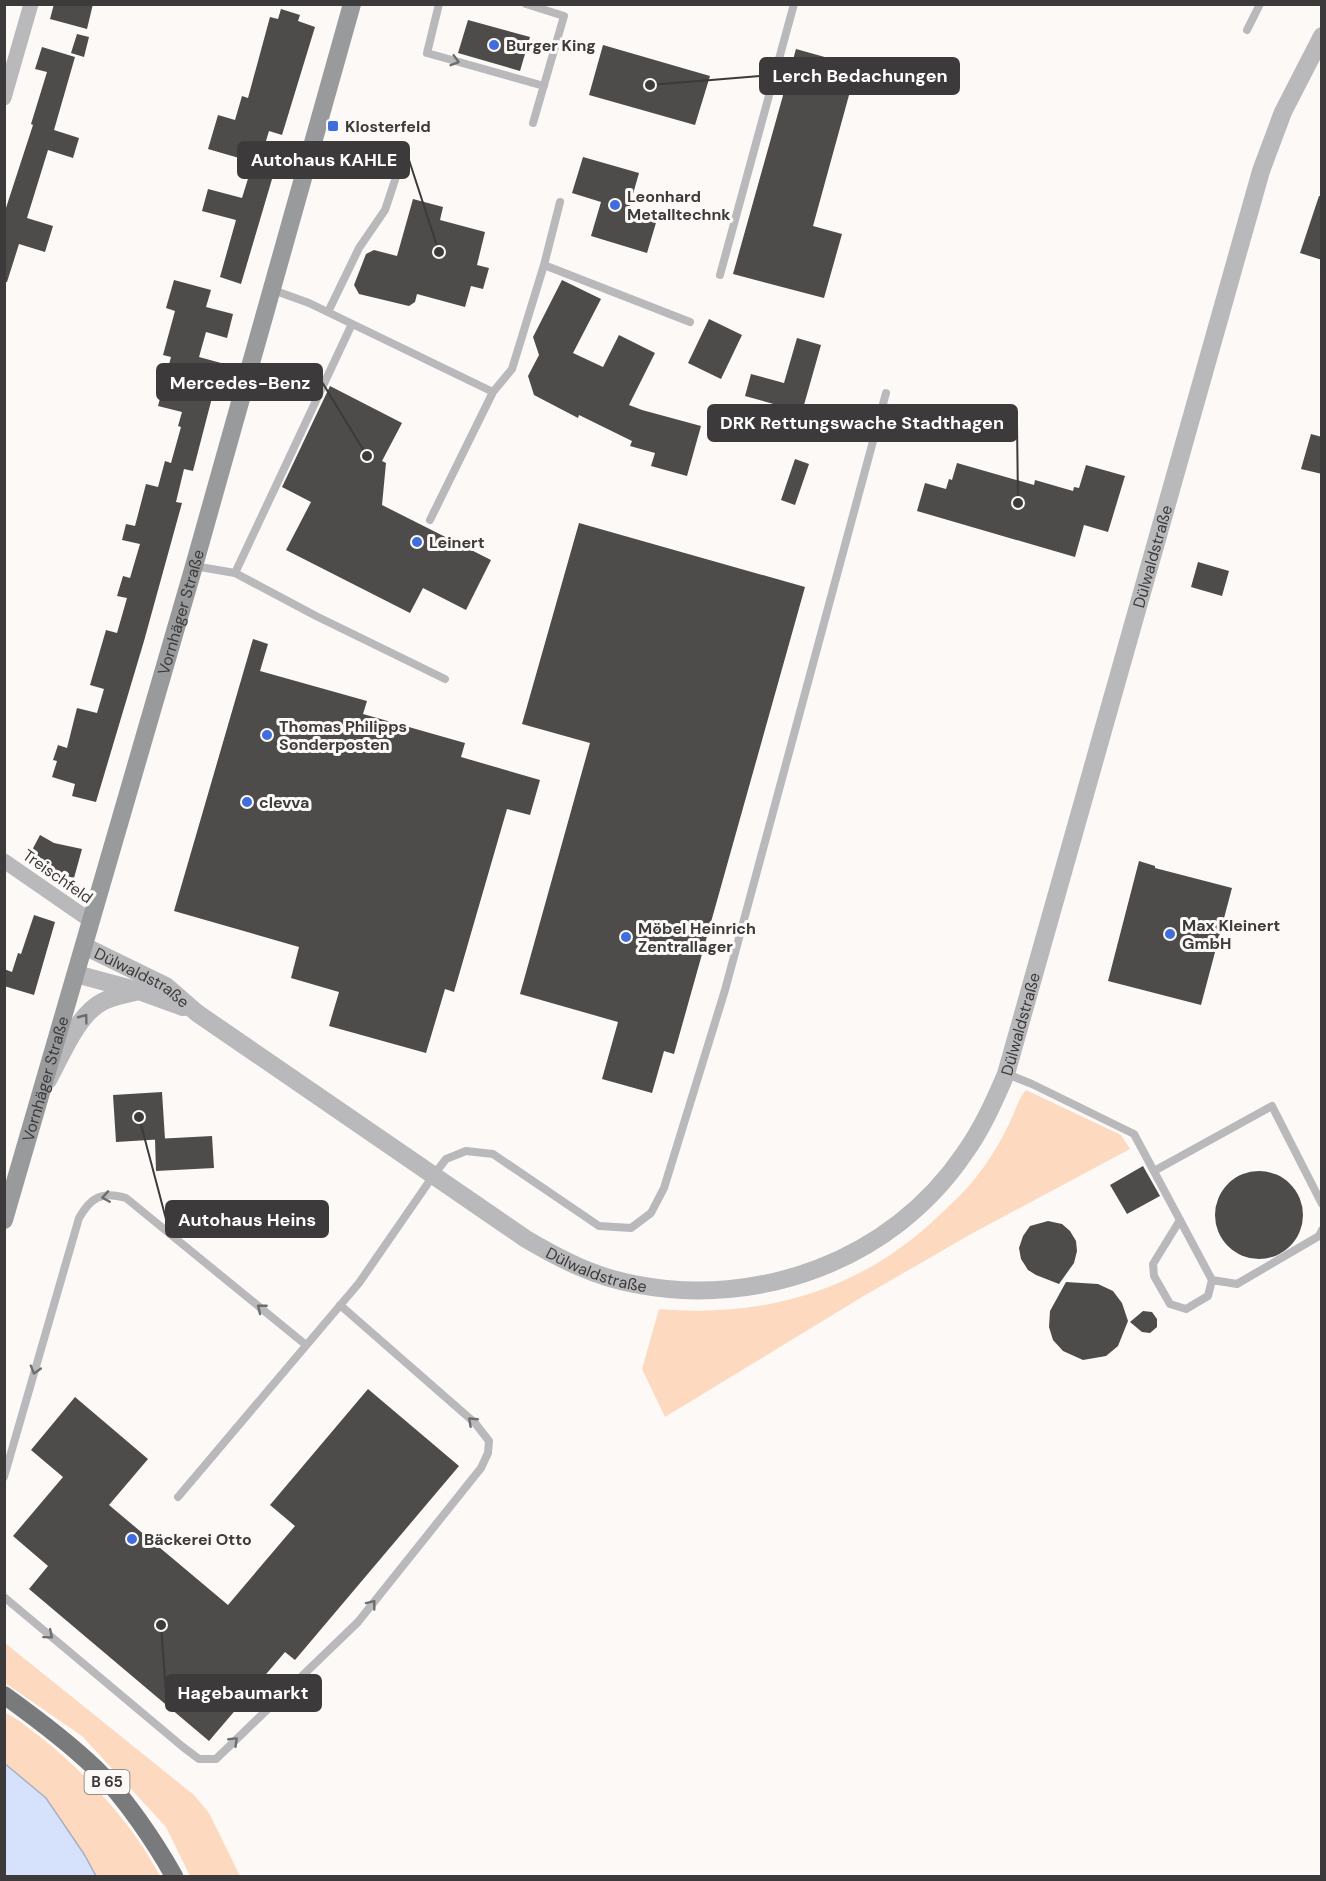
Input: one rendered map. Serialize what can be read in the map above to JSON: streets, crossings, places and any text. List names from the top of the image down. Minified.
{"streets":{"highway":["B 65"],"main road":["Vornhäger Straße"],"street":["Dülwaldstraße","Treischfeld"]},"crossings":[["Dülwaldstraße","Vornhäger Straße"],["Vornhäger Straße","Treischfeld"]],"places":{"other":["Burger King","Lerch Bedachungen","Leonhard Metalltechnk","Autohaus KAHLE","Mercedes-Benz","DRK Rettungswache Stadthagen","Leinert","Thomas Philipps Sonderposten","clevva","Max Kleinert GmbH","Möbel Heinrich Zentrallager","Autohaus Heins","Bäckerei Otto","Hagebaumarkt"],"transit":["Klosterfeld"]}}
